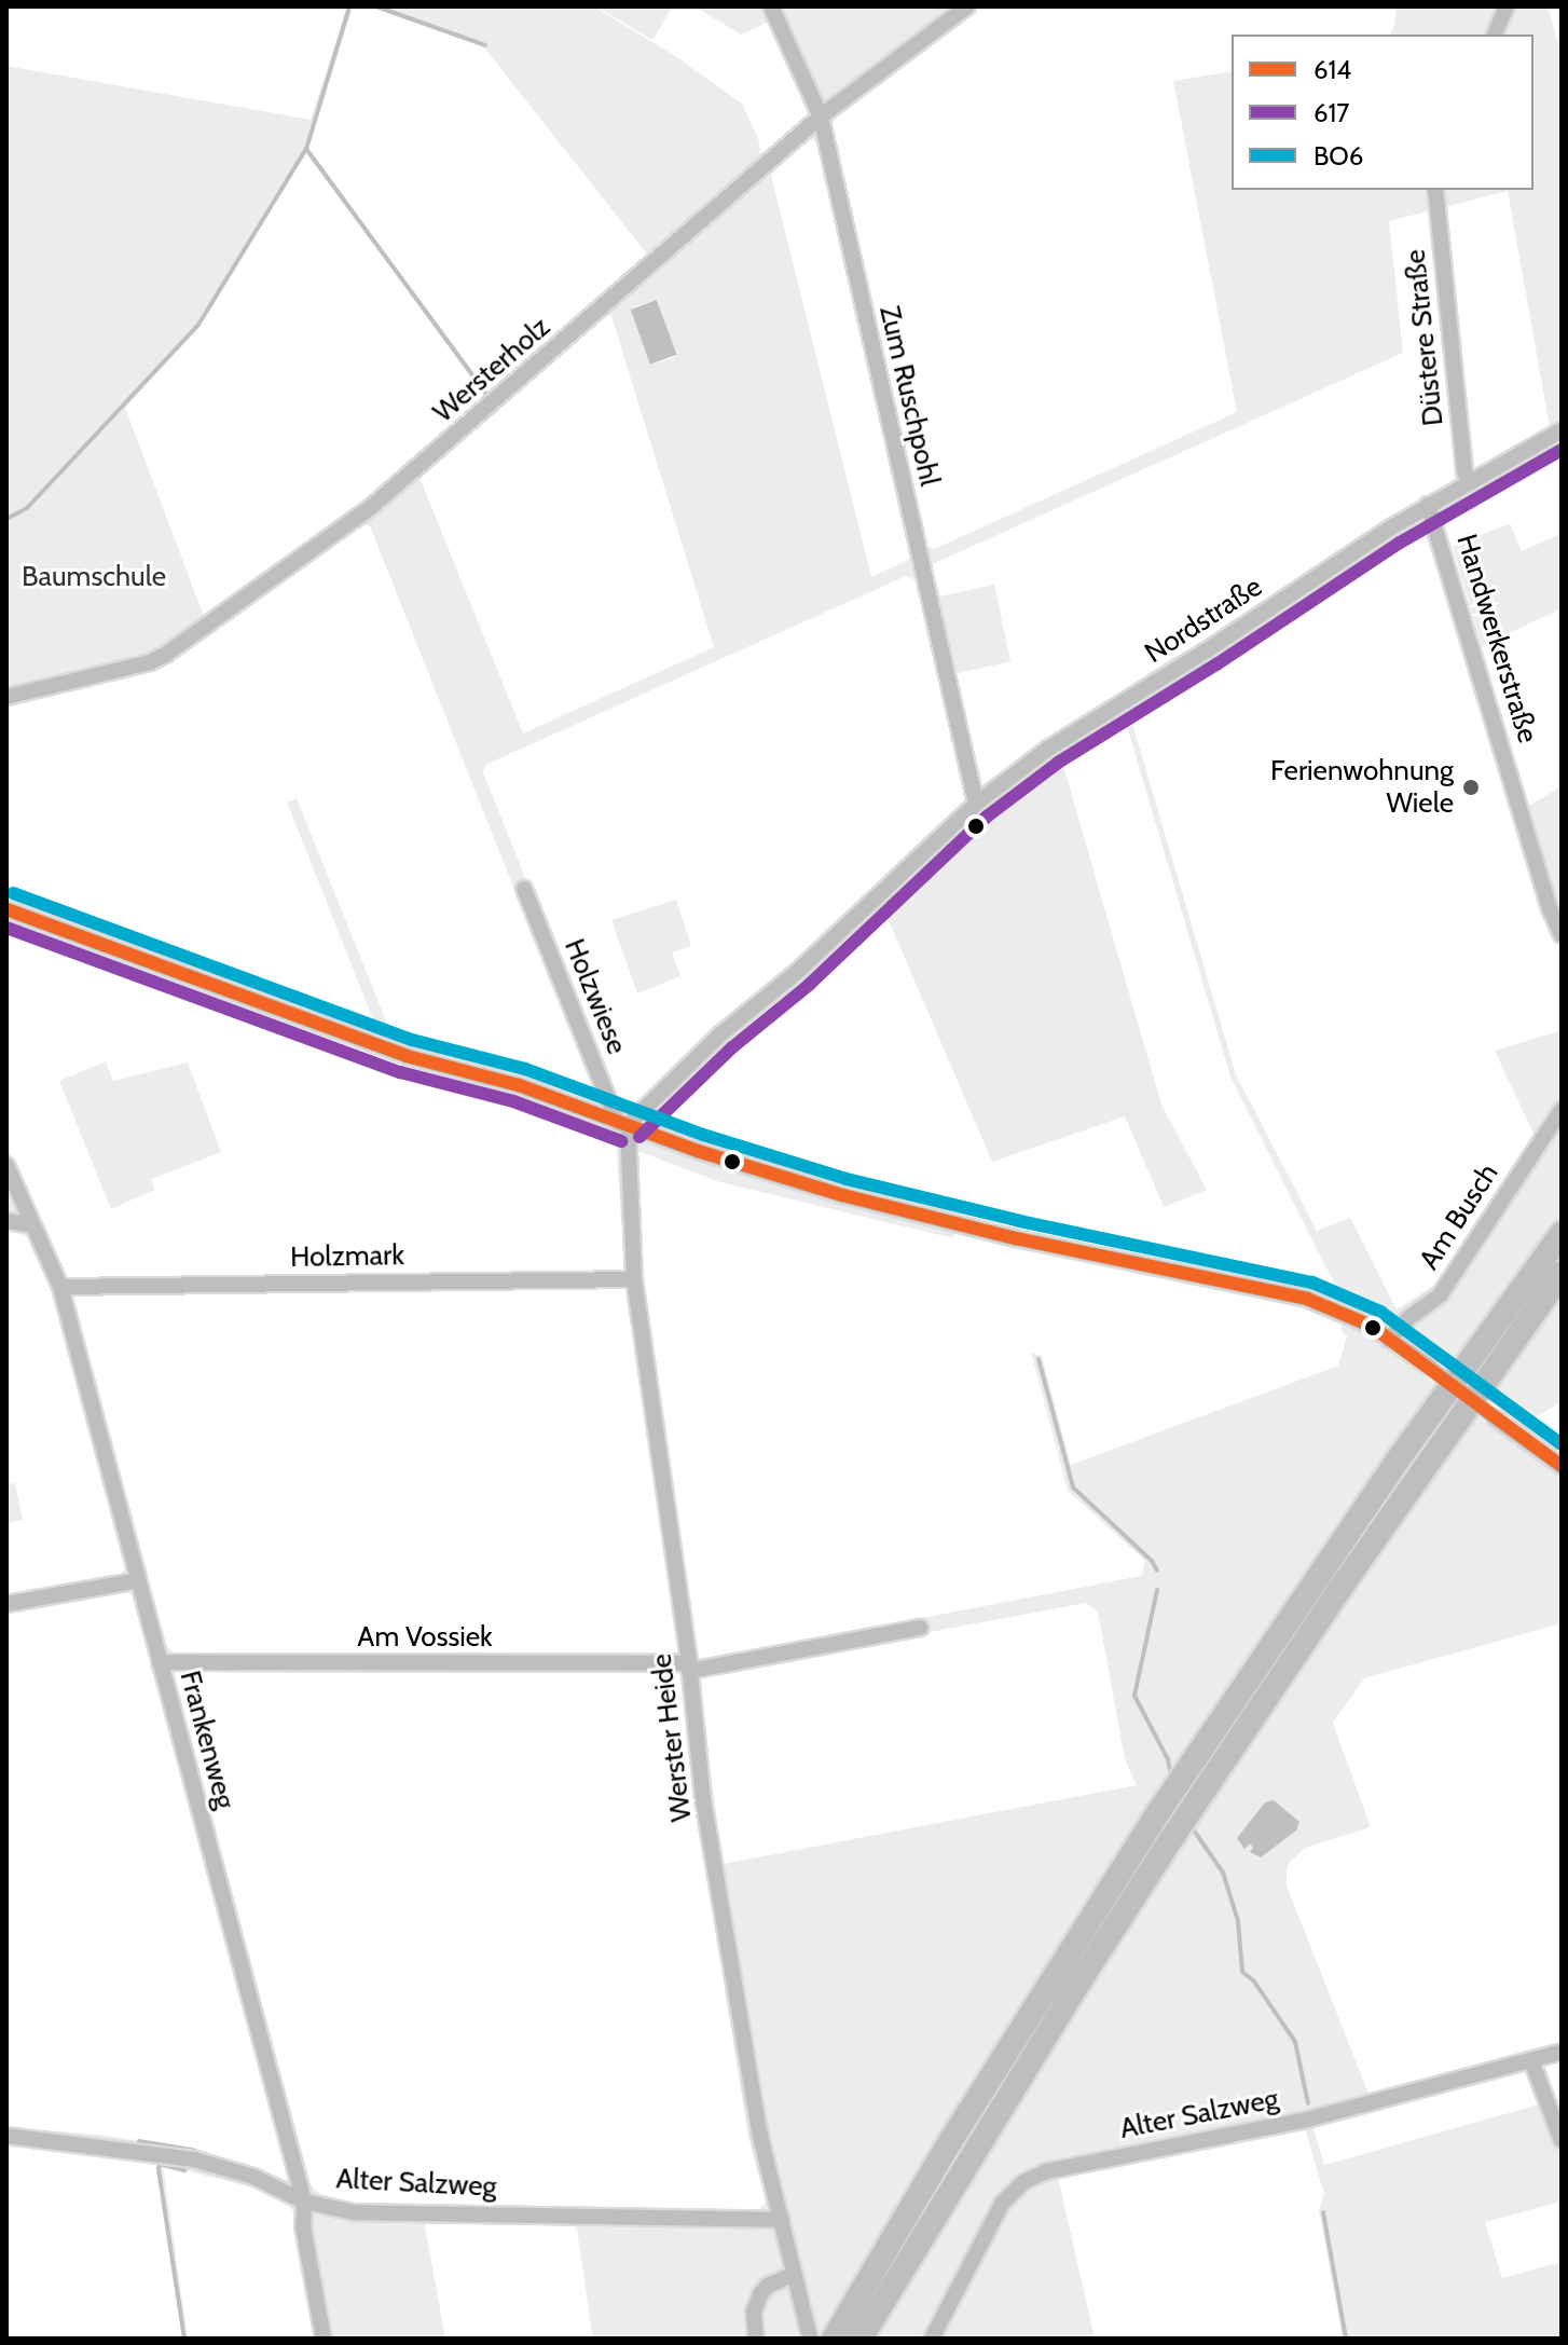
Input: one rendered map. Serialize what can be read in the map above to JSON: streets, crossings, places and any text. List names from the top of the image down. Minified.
{"streets":{"street":["Düstere Straße","Wersterholz","Zum Ruschpohl","Nordstraße","Handwerkerstraße","Holzwiese","Am Busch","Holzmark","Am Vossiek","Werster Heide","Frankenweg","Alter Salzweg"]},"crossings":[["Düstere Straße","Nordstraße"],["Wersterholz","Zum Ruschpohl"],["Zum Ruschpohl","Nordstraße"],["Nordstraße","Handwerkerstraße"],["Nordstraße","Holzwiese"],["Nordstraße","Werster Heide"],["Holzwiese","Werster Heide"],["Holzmark","Werster Heide"],["Holzmark","Frankenweg"],["Am Vossiek","Werster Heide"],["Am Vossiek","Frankenweg"],["Werster Heide","Alter Salzweg"],["Frankenweg","Alter Salzweg"]],"parks":["Baumschule"],"places":["Ferienwohnung Wiele"],"lines":["transit line 617","transit line BO6","transit line 614"],"legend":["614","617","BO6"]}
